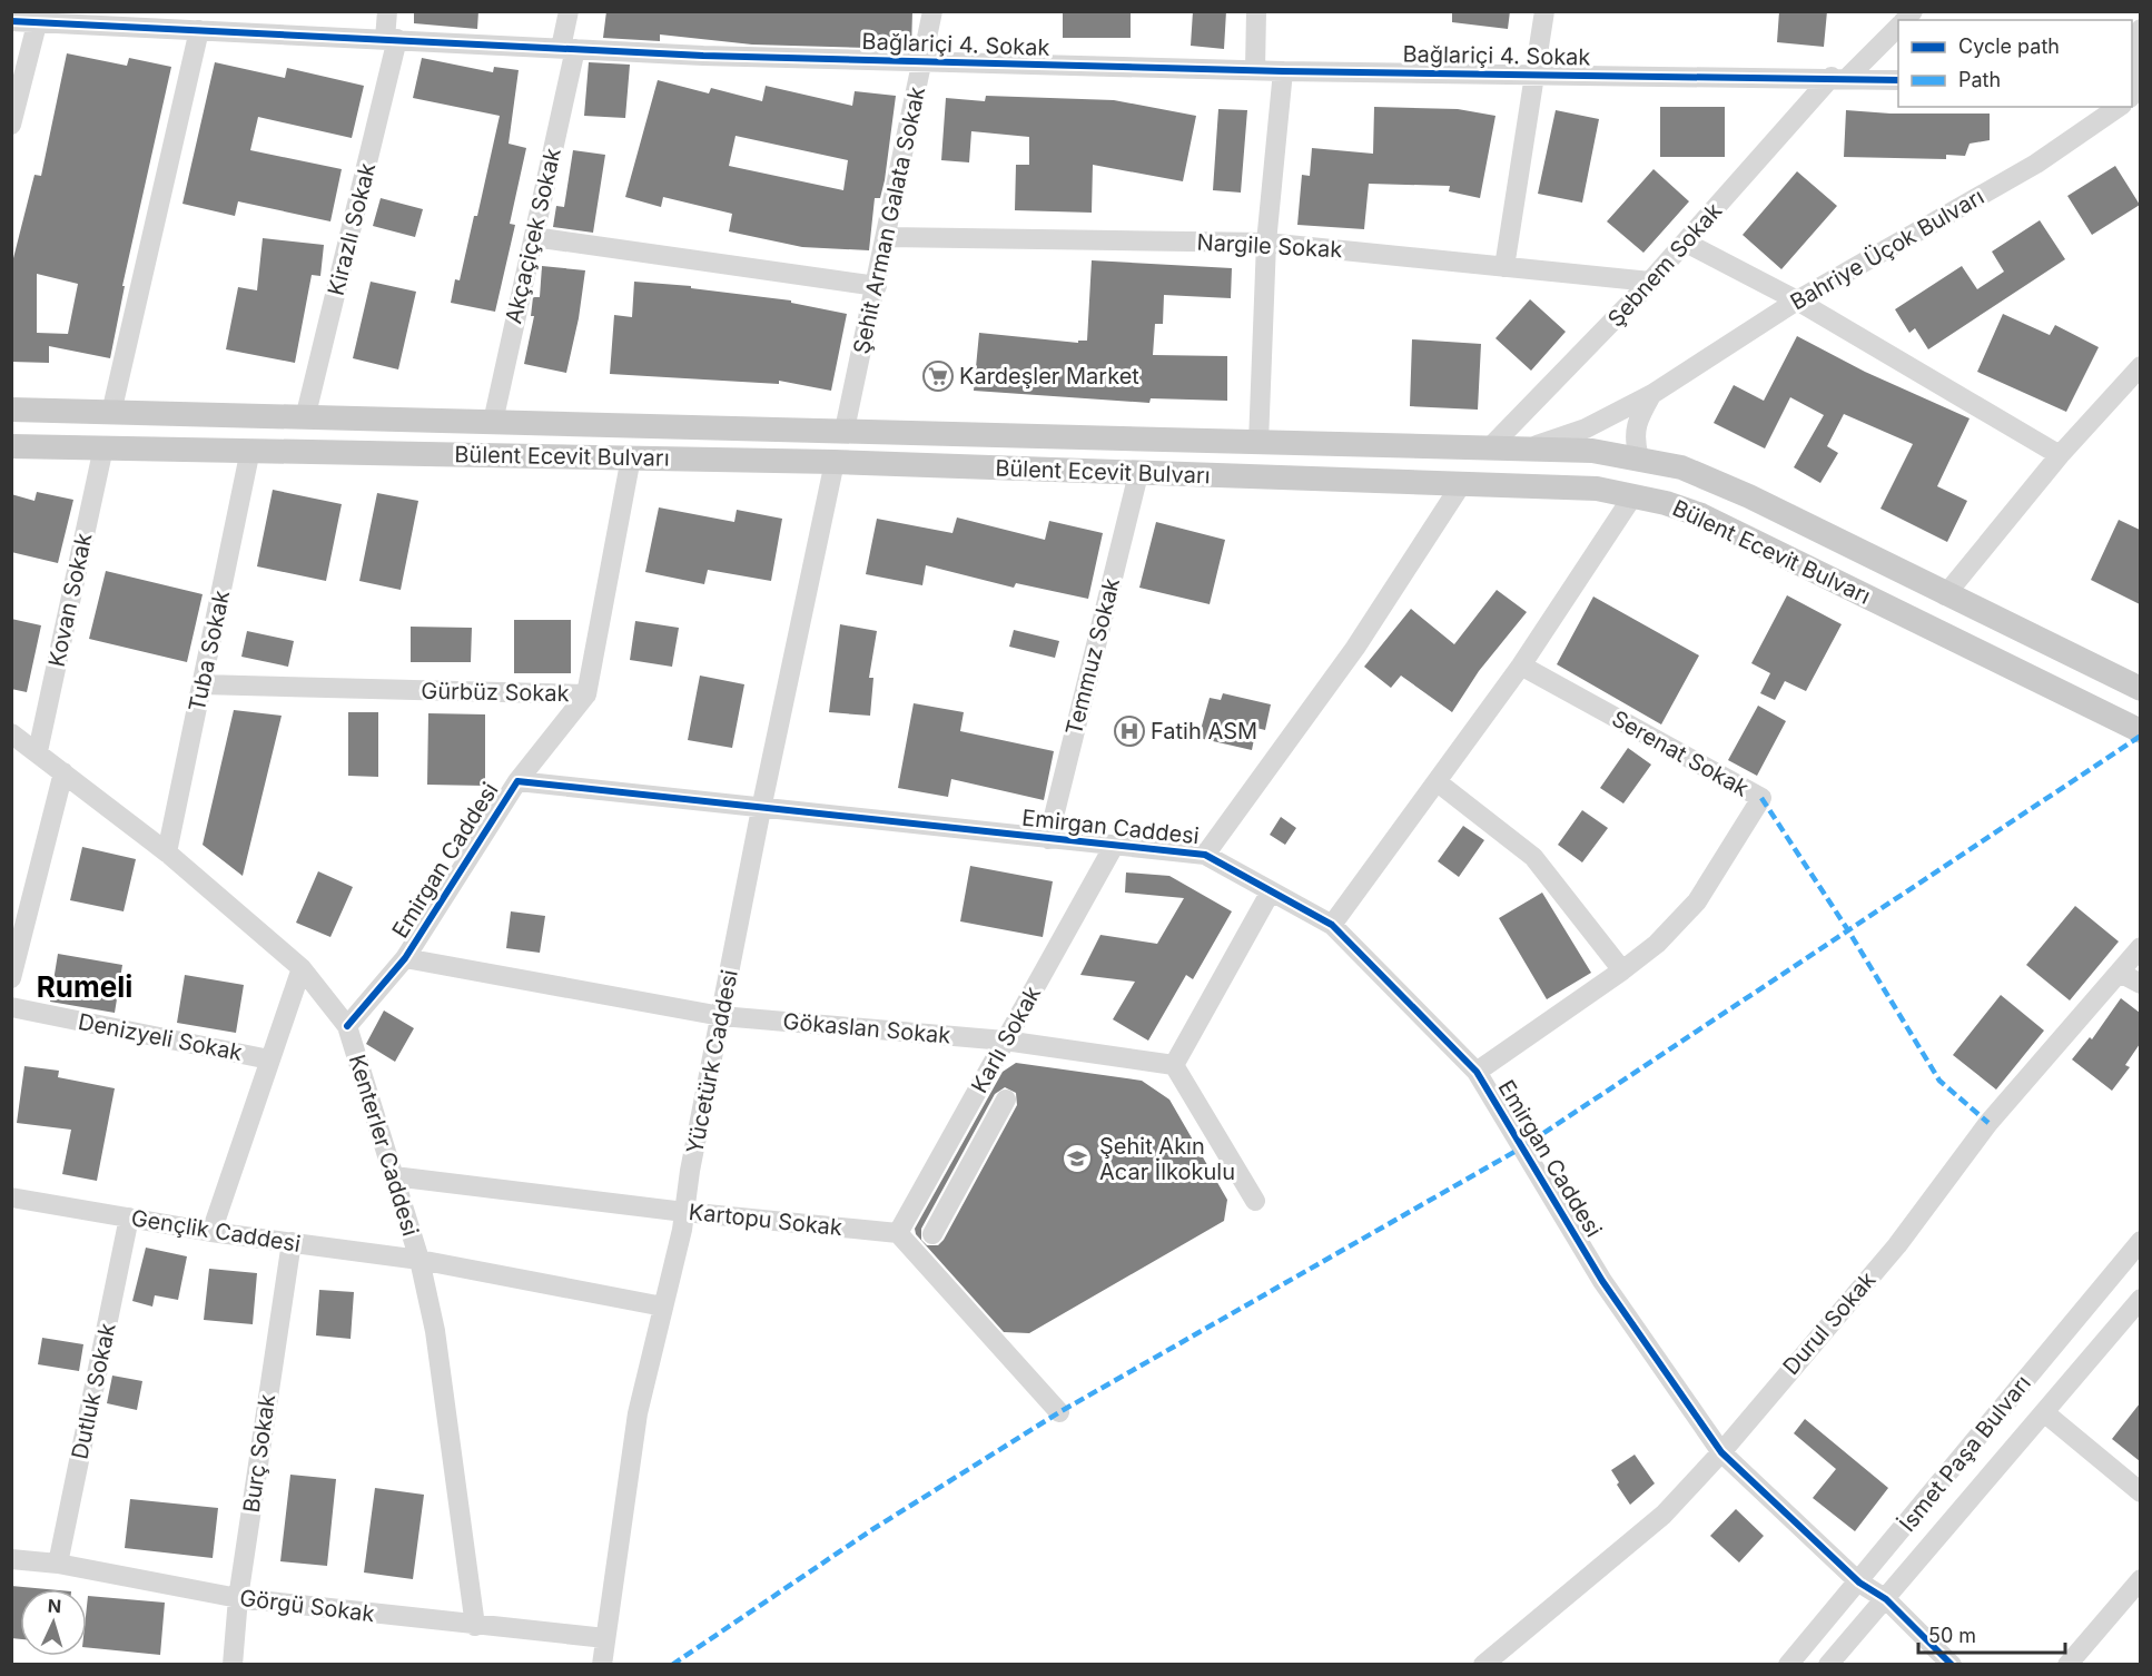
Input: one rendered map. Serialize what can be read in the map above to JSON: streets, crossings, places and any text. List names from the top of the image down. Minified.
{"streets":{"main road":["Bülent Ecevit Bulvarı"],"street":["Bağlariçi 4. Sokak","Şehit Arman Galata Sokak","Kirazlı Sokak","Akçaçiçek Sokak","Nargile Sokak","Bahriye Üçok Bulvarı","Şebnem Sokak","Kovan Sokak","Tuba Sokak","Temmuz Sokak","Gürbüz Sokak","Serenat Sokak","Emirgan Caddesi","Gökaslan Sokak","Denizyeli Sokak","Karlı Sokak","Yücetürk Caddesi","Kenterler Caddesi","Kartopu Sokak","Gençlik Caddesi","Durul Sokak","Dutluk Sokak","Burç Sokak","İsmet Paşa Bulvarı","Görgü Sokak"]},"crossings":[["Bağlariçi 4. Sokak","Şehit Arman Galata Sokak"],["Bağlariçi 4. Sokak","Kirazlı Sokak"],["Bağlariçi 4. Sokak","Akçaçiçek Sokak"],["Bağlariçi 4. Sokak","Şebnem Sokak"],["Şehit Arman Galata Sokak","Nargile Sokak"],["Şehit Arman Galata Sokak","Bülent Ecevit Bulvarı"],["Kirazlı Sokak","Bülent Ecevit Bulvarı"],["Akçaçiçek Sokak","Bülent Ecevit Bulvarı"],["Nargile Sokak","Şebnem Sokak"],["Bahriye Üçok Bulvarı","Bülent Ecevit Bulvarı"],["Şebnem Sokak","Bülent Ecevit Bulvarı"],["Bülent Ecevit Bulvarı","Kovan Sokak"],["Bülent Ecevit Bulvarı","Tuba Sokak"],["Bülent Ecevit Bulvarı","Temmuz Sokak"],["Bülent Ecevit Bulvarı","Gürbüz Sokak"],["Bülent Ecevit Bulvarı","Yücetürk Caddesi"],["Kovan Sokak","Kenterler Caddesi"],["Tuba Sokak","Gürbüz Sokak"],["Tuba Sokak","Kenterler Caddesi"],["Temmuz Sokak","Emirgan Caddesi"],["Emirgan Caddesi","Gökaslan Sokak"],["Emirgan Caddesi","Karlı Sokak"],["Emirgan Caddesi","Yücetürk Caddesi"],["Emirgan Caddesi","Kenterler Caddesi"],["Emirgan Caddesi","Durul Sokak"],["Emirgan Caddesi","İsmet Paşa Bulvarı"],["Gökaslan Sokak","Karlı Sokak"],["Gökaslan Sokak","Yücetürk Caddesi"],["Karlı Sokak","Kartopu Sokak"],["Yücetürk Caddesi","Kartopu Sokak"],["Yücetürk Caddesi","Gençlik Caddesi"],["Yücetürk Caddesi","Görgü Sokak"],["Kenterler Caddesi","Kartopu Sokak"],["Kenterler Caddesi","Gençlik Caddesi"],["Kenterler Caddesi","Görgü Sokak"],["Gençlik Caddesi","Dutluk Sokak"],["Gençlik Caddesi","Burç Sokak"],["Dutluk Sokak","Görgü Sokak"],["Burç Sokak","Görgü Sokak"]],"districts":["Rumeli"],"places":{"supermarket":["Kardeşler Market"],"hospital":["Fatih ASM"],"school or university":["Şehit Akın Acar İlkokulu"]},"legend":["Cycle path","Path"],"scale_bar":"50 m","north":"top"}
